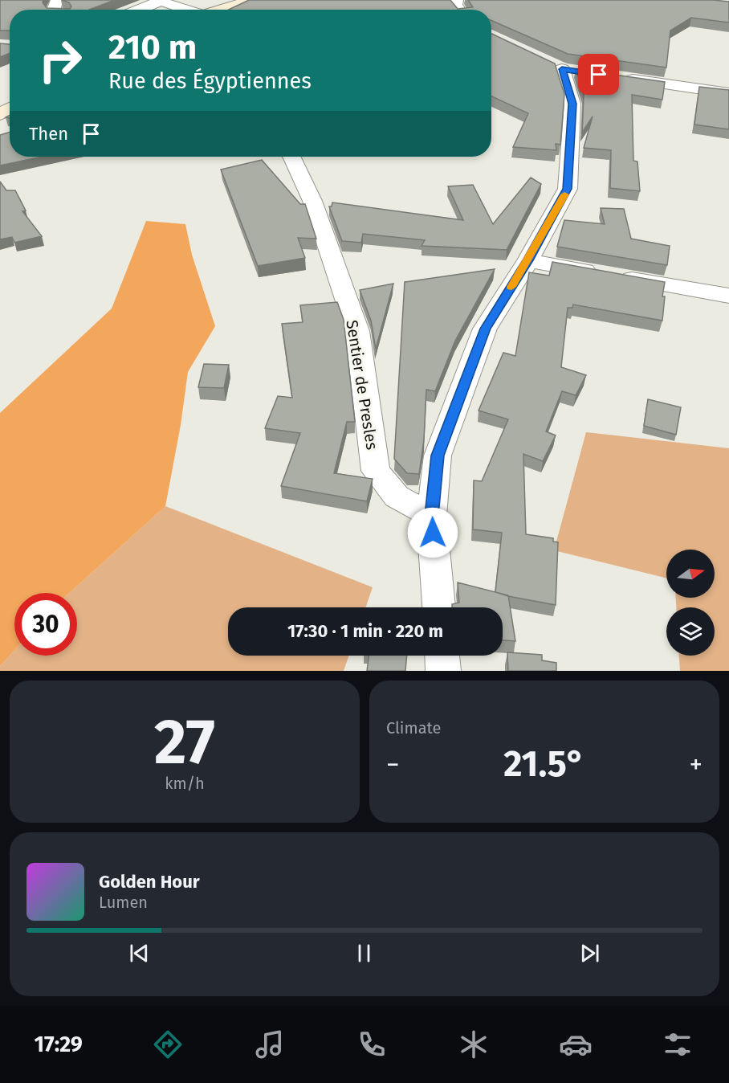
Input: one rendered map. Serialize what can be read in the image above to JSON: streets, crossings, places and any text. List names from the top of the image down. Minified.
{"streets":{"street":["Sentier de Presles"]},"north":"right","page":{"turn":["210 m","Rue des Égyptiennes"],"then":"Then","limit":"30","trip":"17:30 · 1 min · 220 m","tile":[["27","km/h"],"Climate"],"heat":["−","21.5°","+"],"song":["Golden Hour","Lumen"],"tabs":"17:29"}}
